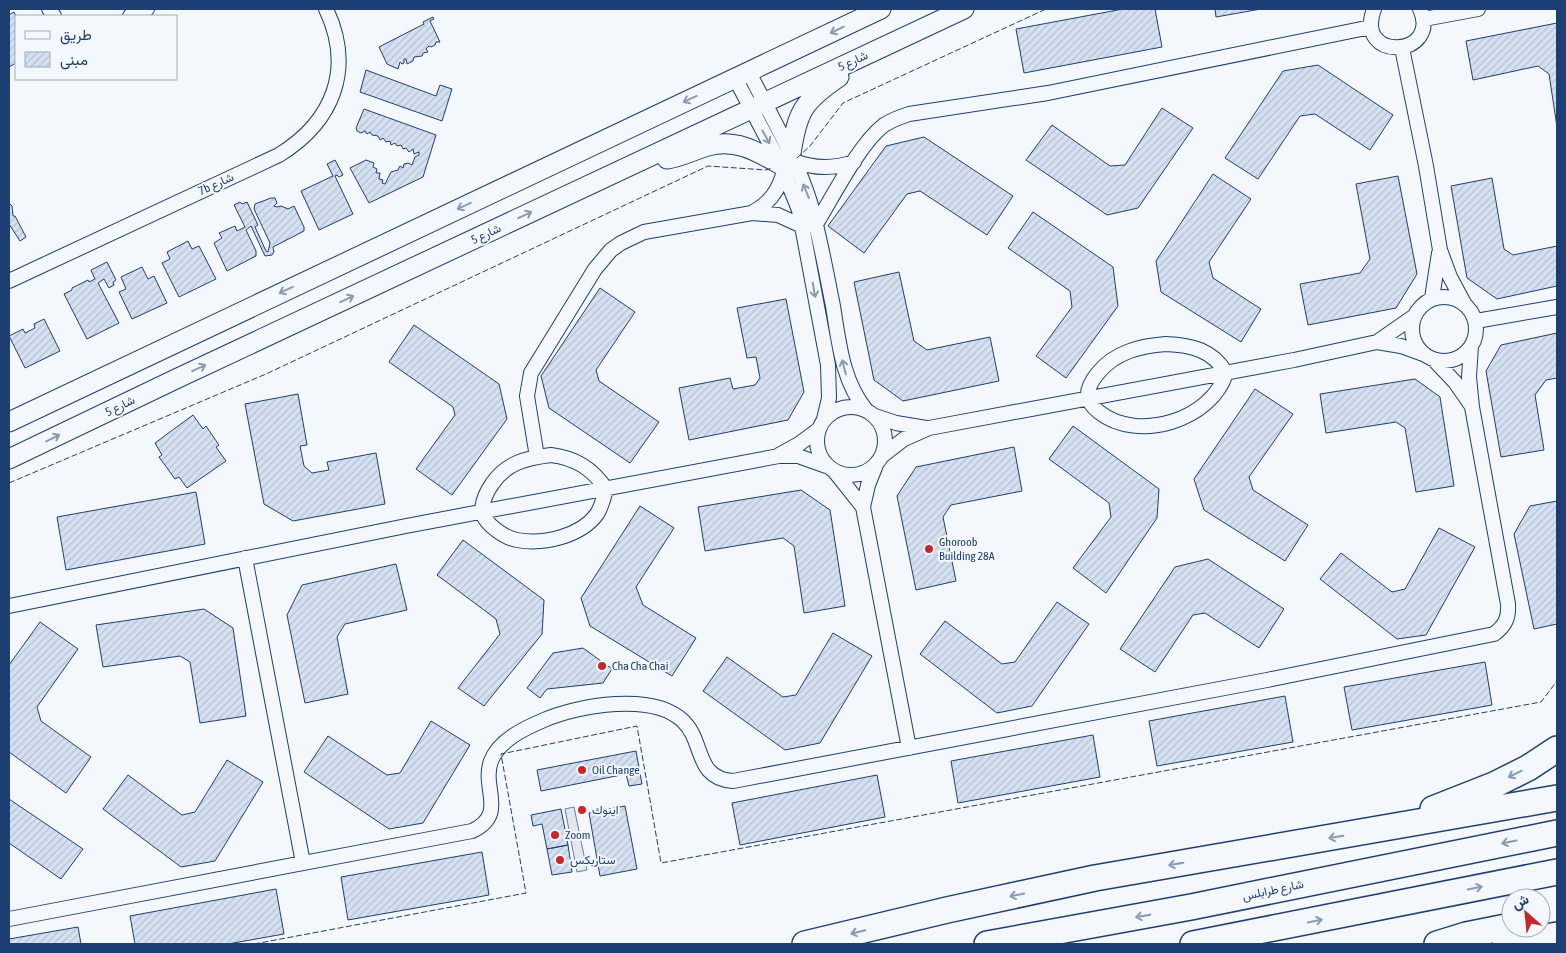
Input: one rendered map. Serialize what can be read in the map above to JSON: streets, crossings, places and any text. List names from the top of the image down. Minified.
{"streets":{"highway":["شارع طرابلس"],"street":["شارع 5","7b شارع"]},"places":["Ghoroob Building 28A","Cha Cha Chai","Oil Change","اينوك","Zoom","ستاربكس"],"legend":["طريق","مبنى"],"north":"top left"}
